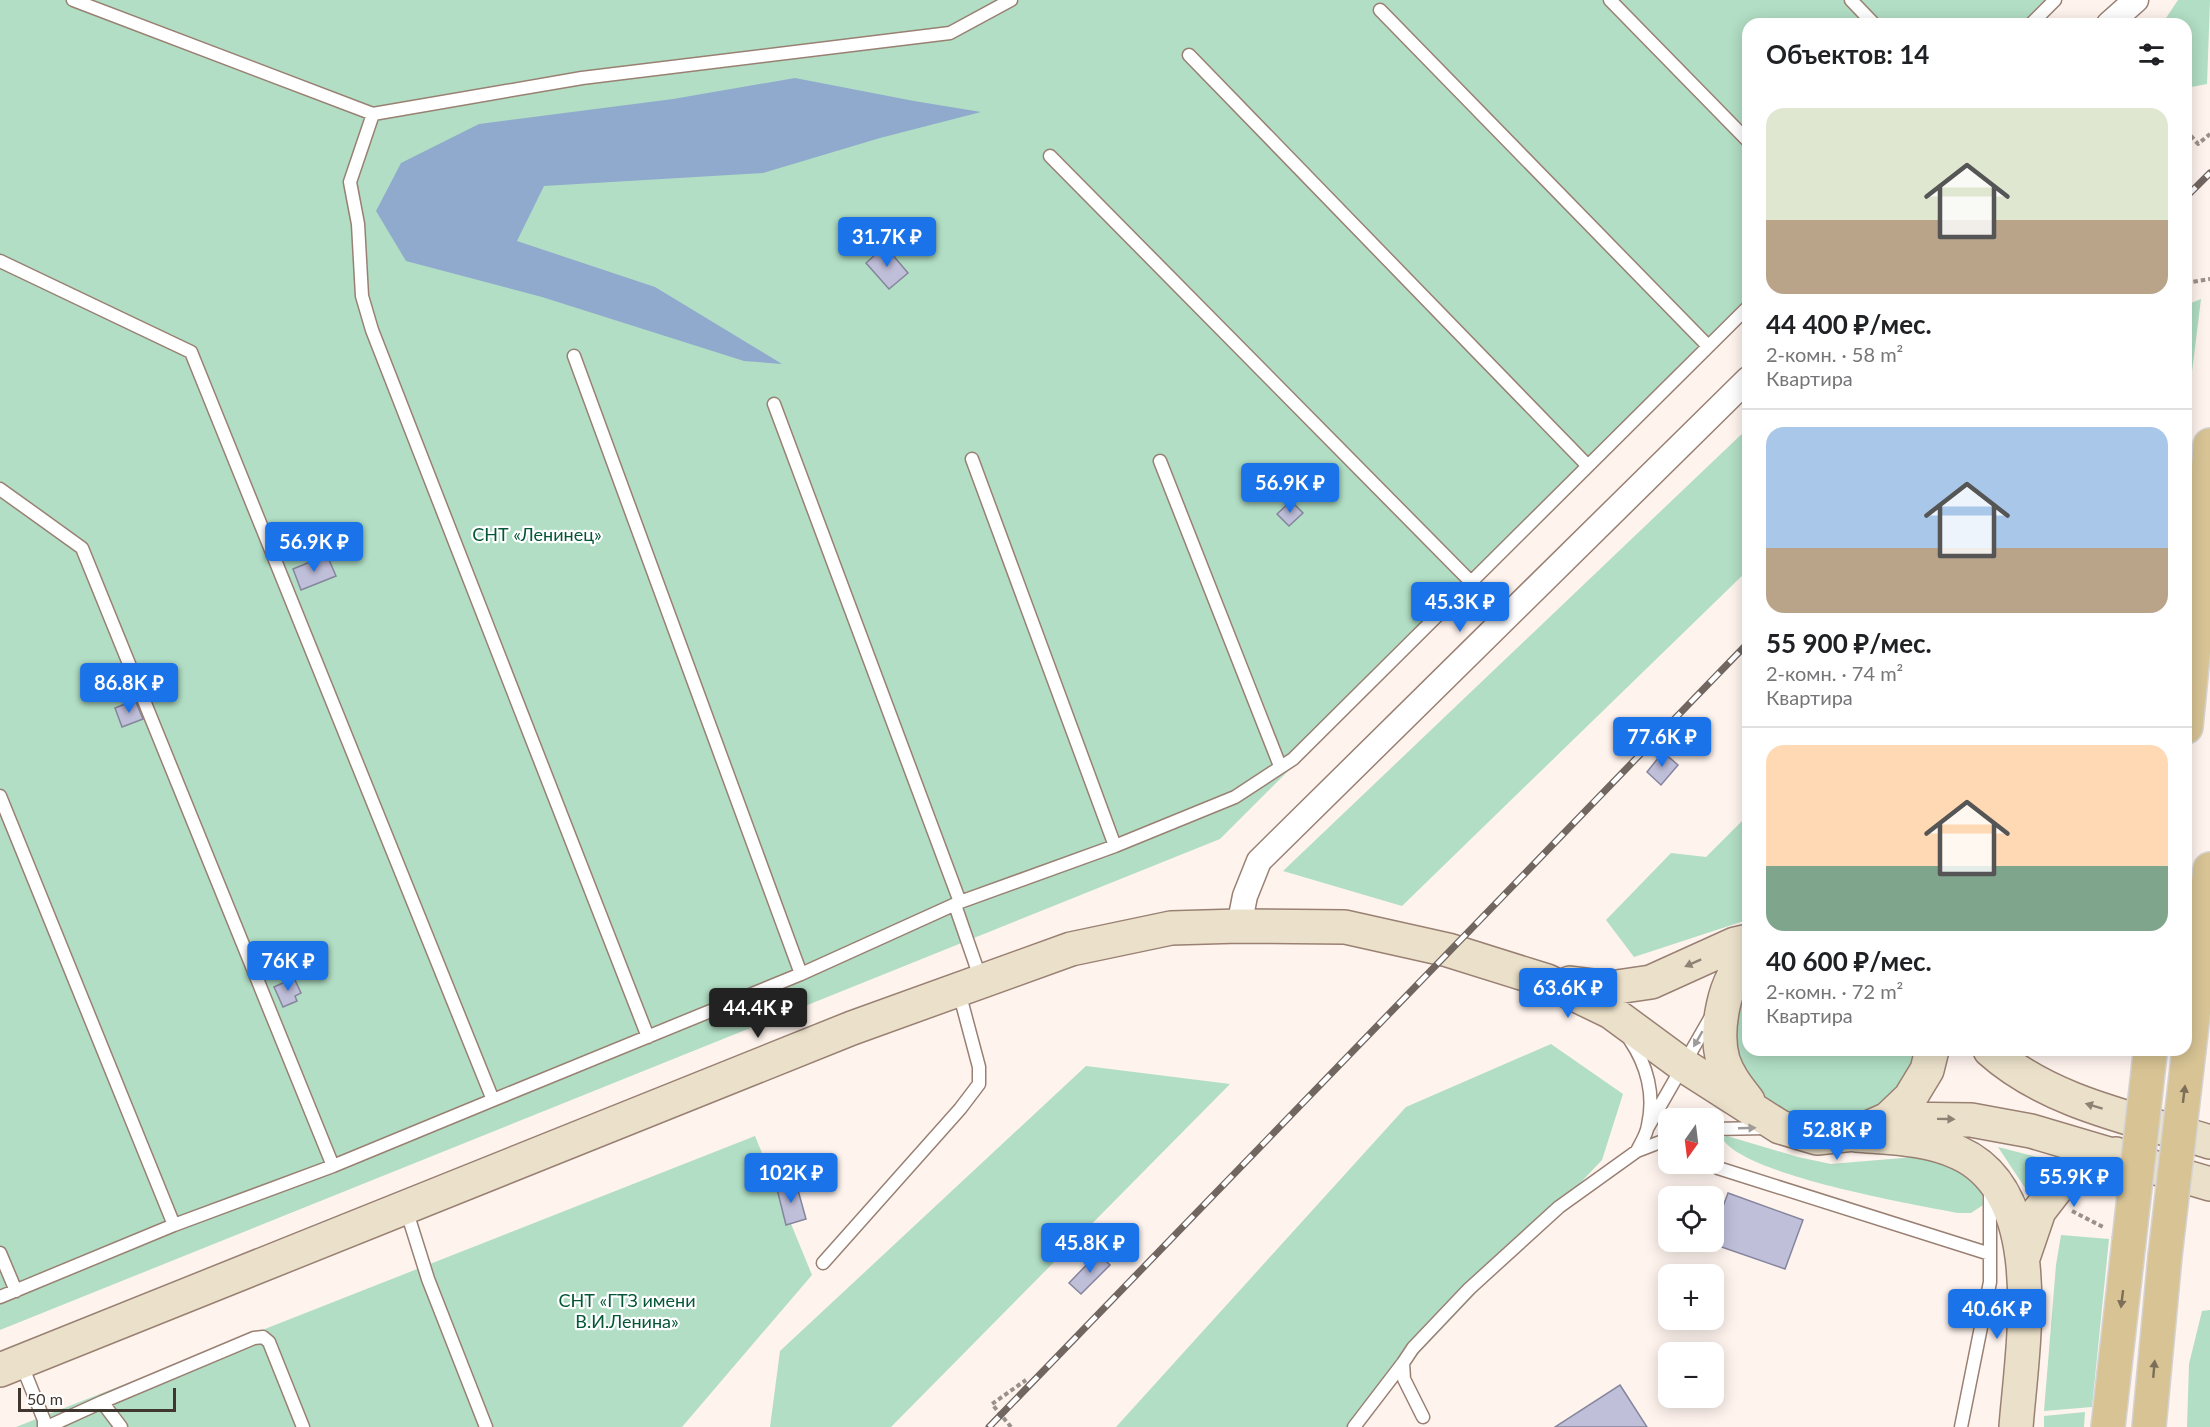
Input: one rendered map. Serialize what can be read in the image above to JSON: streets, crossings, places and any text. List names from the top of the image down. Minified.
{"parks":["СНТ «Ленинец»","СНТ «ГТЗ имени В.И.Ленина»"],"scale_bar":"50 m","north":"bottom","page":{"heading":"Объектов: 14","list":[{"name":"44 400 ₽/мес.","note":"2-комн. · 58 m² · Квартира"},{"name":"55 900 ₽/мес.","note":"2-комн. · 74 m² · Квартира"},{"name":"40 600 ₽/мес.","note":"2-комн. · 72 m² · Квартира"}],"price":["31.7K ₽","56.9K ₽","56.9K ₽","45.3K ₽","86.8K ₽","77.6K ₽","76K ₽","63.6K ₽","44.4K ₽","52.8K ₽","102K ₽","55.9K ₽","45.8K ₽","40.6K ₽"],"map_buttons":["+","−"],"scale":"50 m"}}
